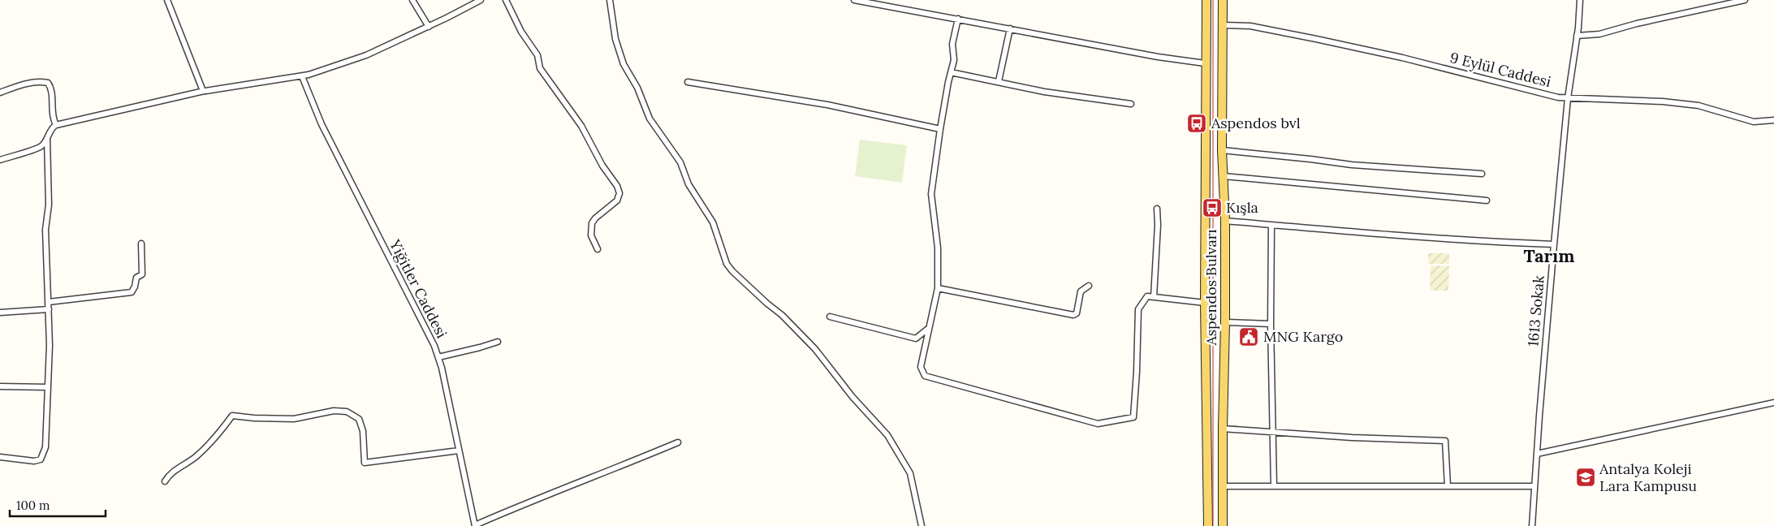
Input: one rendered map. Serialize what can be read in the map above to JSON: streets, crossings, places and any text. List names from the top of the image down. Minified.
{"streets":{"main road":["Aspendos Bulvarı"],"street":["9 Eylül Caddesi","Yiğitler Caddesi","1613 Sokak"]},"crossings":[["9 Eylül Caddesi","Aspendos Bulvarı"],["9 Eylül Caddesi","1613 Sokak"]],"districts":["Tarım"],"places":{"bus stop":["Aspendos bvl","Kışla"],"public building":["MNG Kargo"],"school or university":["Antalya Koleji Lara Kampusu"]},"scale_bar":"100 m"}
